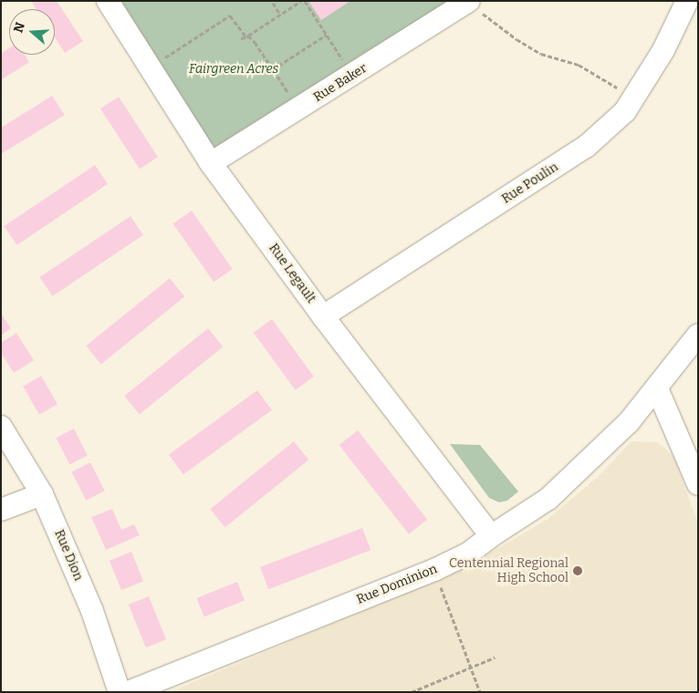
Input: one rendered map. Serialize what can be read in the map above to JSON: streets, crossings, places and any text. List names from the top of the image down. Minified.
{"streets":{"street":["Rue Baker","Rue Poulin","Rue Legault","Rue Dion","Rue Dominion"]},"crossings":[["Rue Baker","Rue Legault"],["Rue Poulin","Rue Legault"],["Rue Legault","Rue Dominion"]],"parks":["Fairgreen Acres"],"places":["Centennial Regional High School"],"north":"left"}
